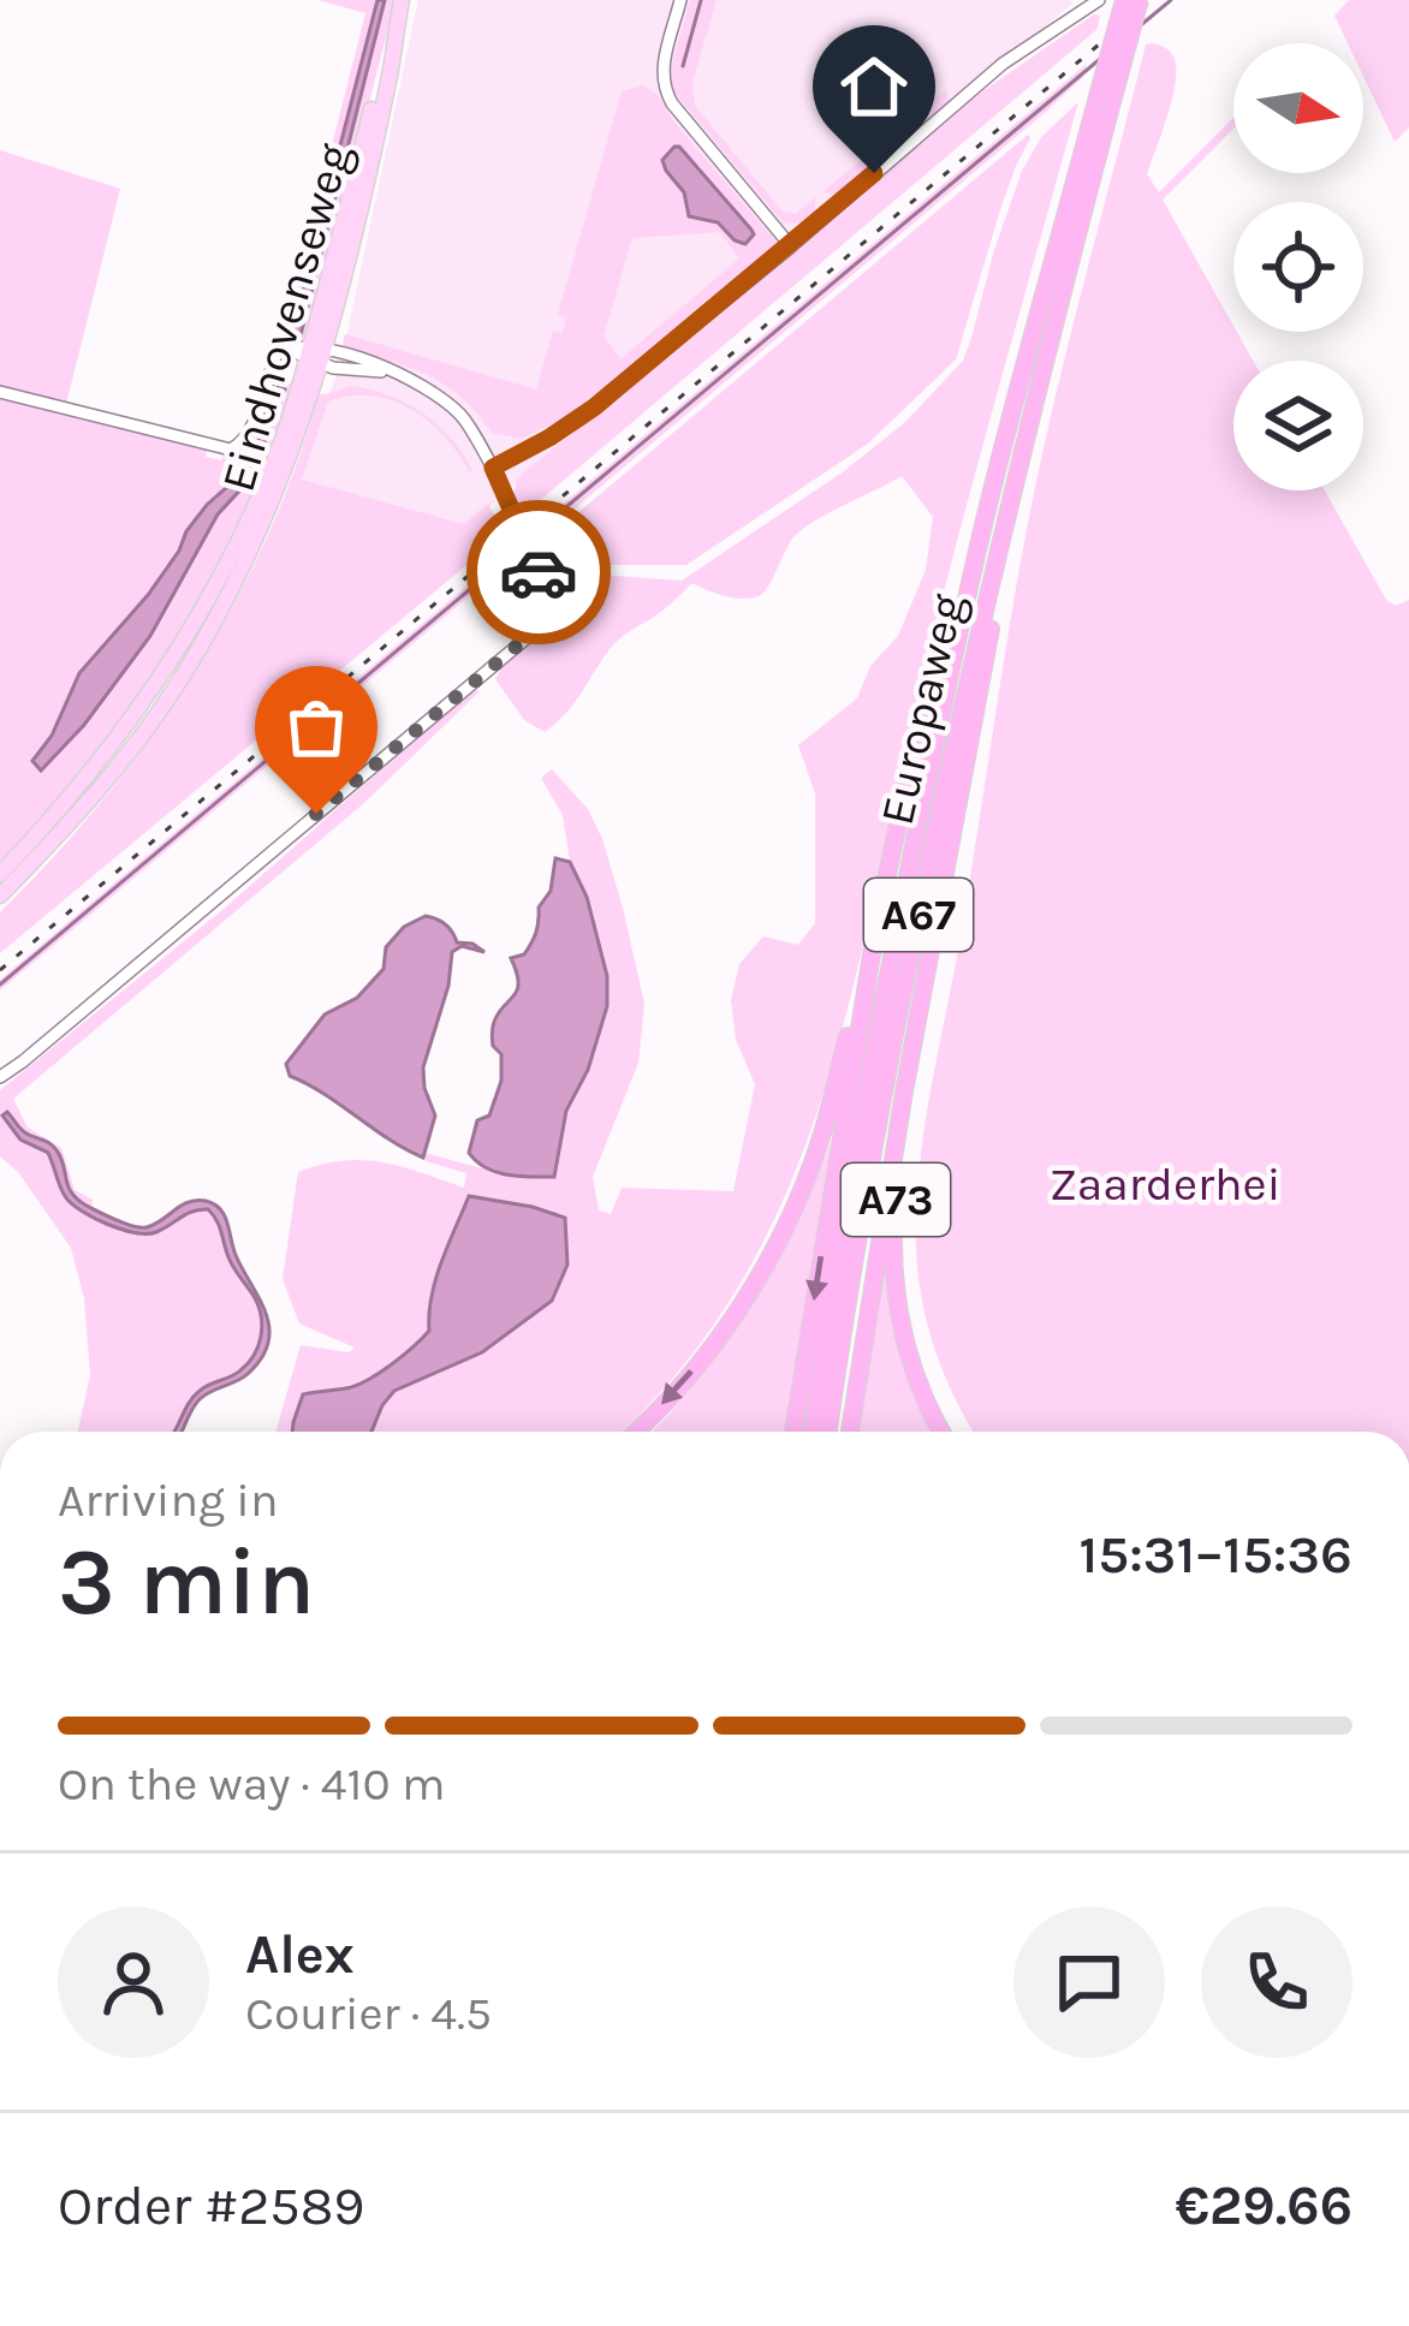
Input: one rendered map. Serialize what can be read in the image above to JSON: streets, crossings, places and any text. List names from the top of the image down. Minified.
{"streets":{"highway":["Europaweg","A67","A73"],"main road":["Eindhovenseweg"]},"crossings":[["Europaweg","A67"],["A67","A73"]],"parks":["Zaarderhei"],"north":"right","page":{"heading":["3 min","Arriving in","15:31–15:36"],"panel":["Alex","Courier · 4.5","Order #2589","€29.66"],"bar":"On the way · 410 m"}}
